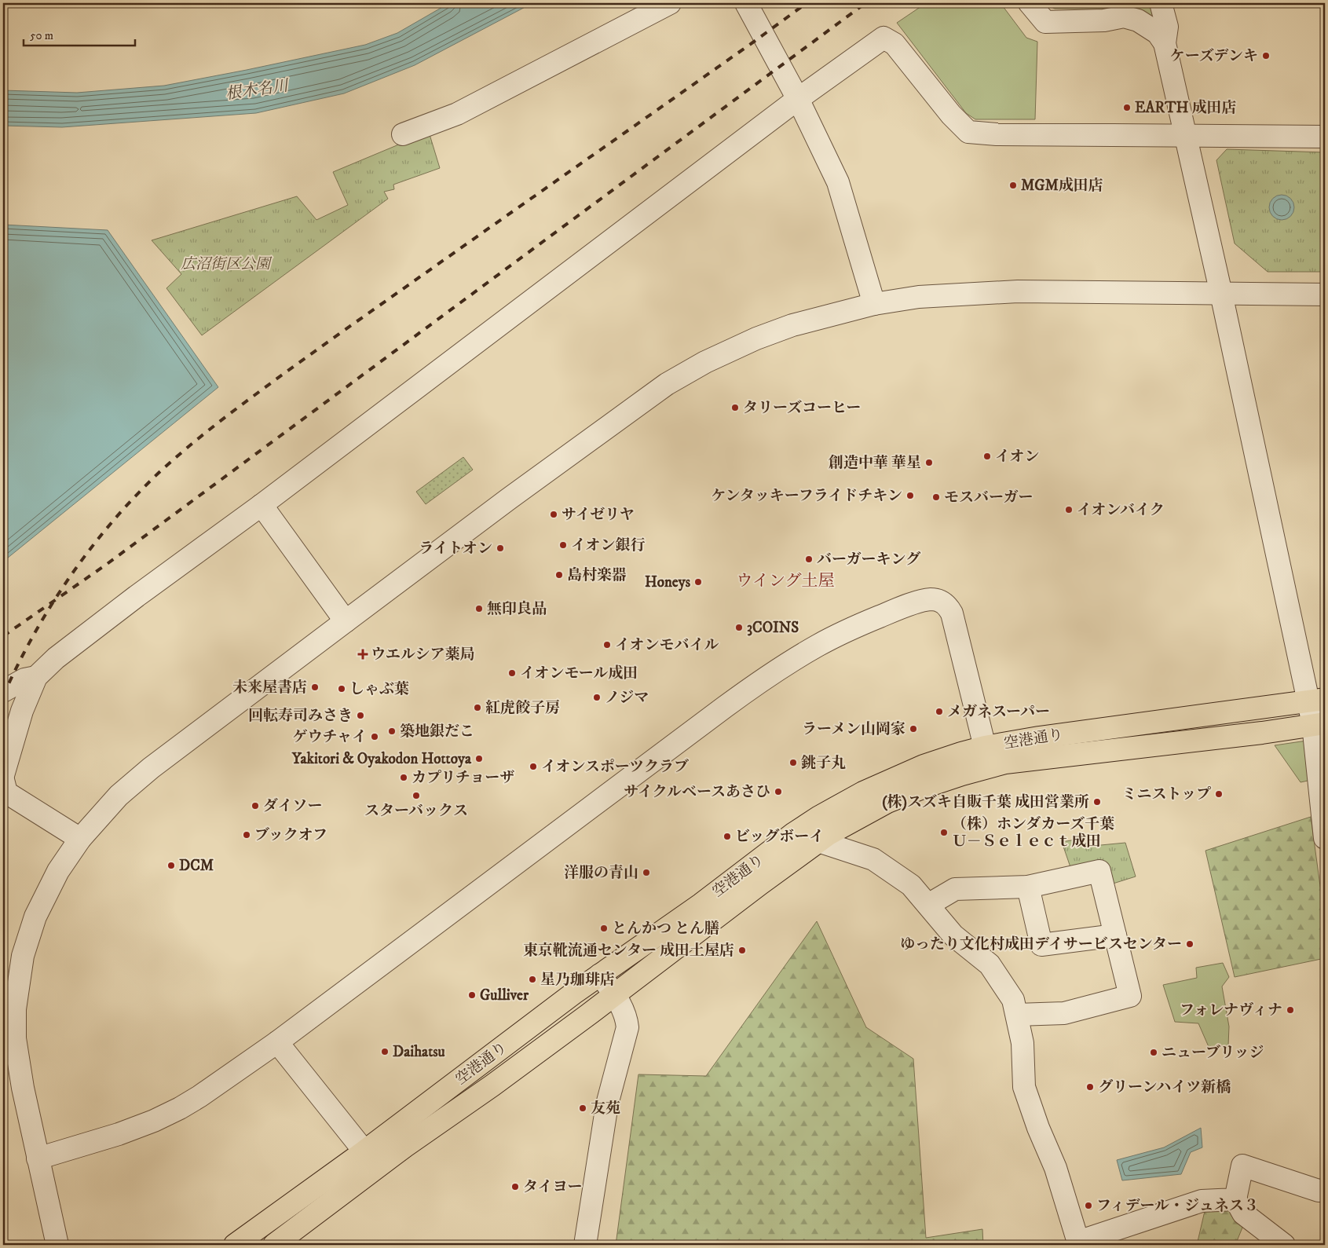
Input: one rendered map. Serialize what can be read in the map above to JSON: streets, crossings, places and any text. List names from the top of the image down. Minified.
{"streets":{"highway":["空港通り"]},"districts":["ウイング土屋"],"water":["根木名川"],"parks":["広沼街区公園"],"places":{"other":["ケーズデンキ","EARTH 成田店","MGM成田店","タリーズコーヒー","イオン","創造中華 華星","ケンタッキーフライドチキン","モスバーガー","イオンバイク","サイゼリヤ","イオン銀行","ライトオン","バーガーキング","島村楽器","Honeys","無印良品","3COINS","イオンモバイル","イオンモール成田","未来屋書店","しゃぶ葉","ノジマ","紅虎餃子房","メガネスーパー","回転寿司みさき","ラーメン山岡家","築地銀だこ","ゲウチャイ","Yakitori & Oyakodon Hottoya","銚子丸","イオンスポーツクラブ","カプリチョーザ","サイクルベースあさひ","ミニストップ","スターバックス","(株)スズキ自販千葉 成田営業所","ダイソー","（株）ホンダカーズ千葉 Ｕ－Ｓｅｌｅｃｔ成田","ブックオフ","ビッグボーイ","DCM","洋服の青山","とんかつ とん膳","ゆったり文化村成田デイサービスセンター","東京靴流通センター 成田土屋店","星乃珈琲店","Gulliver","フォレナヴィナ","Daihatsu","ニューブリッジ","グリーンハイツ新橋","友苑","タイヨー","フィデール・ジュネス３"],"health":["ウエルシア薬局"]},"scale_bar":"50 m"}
